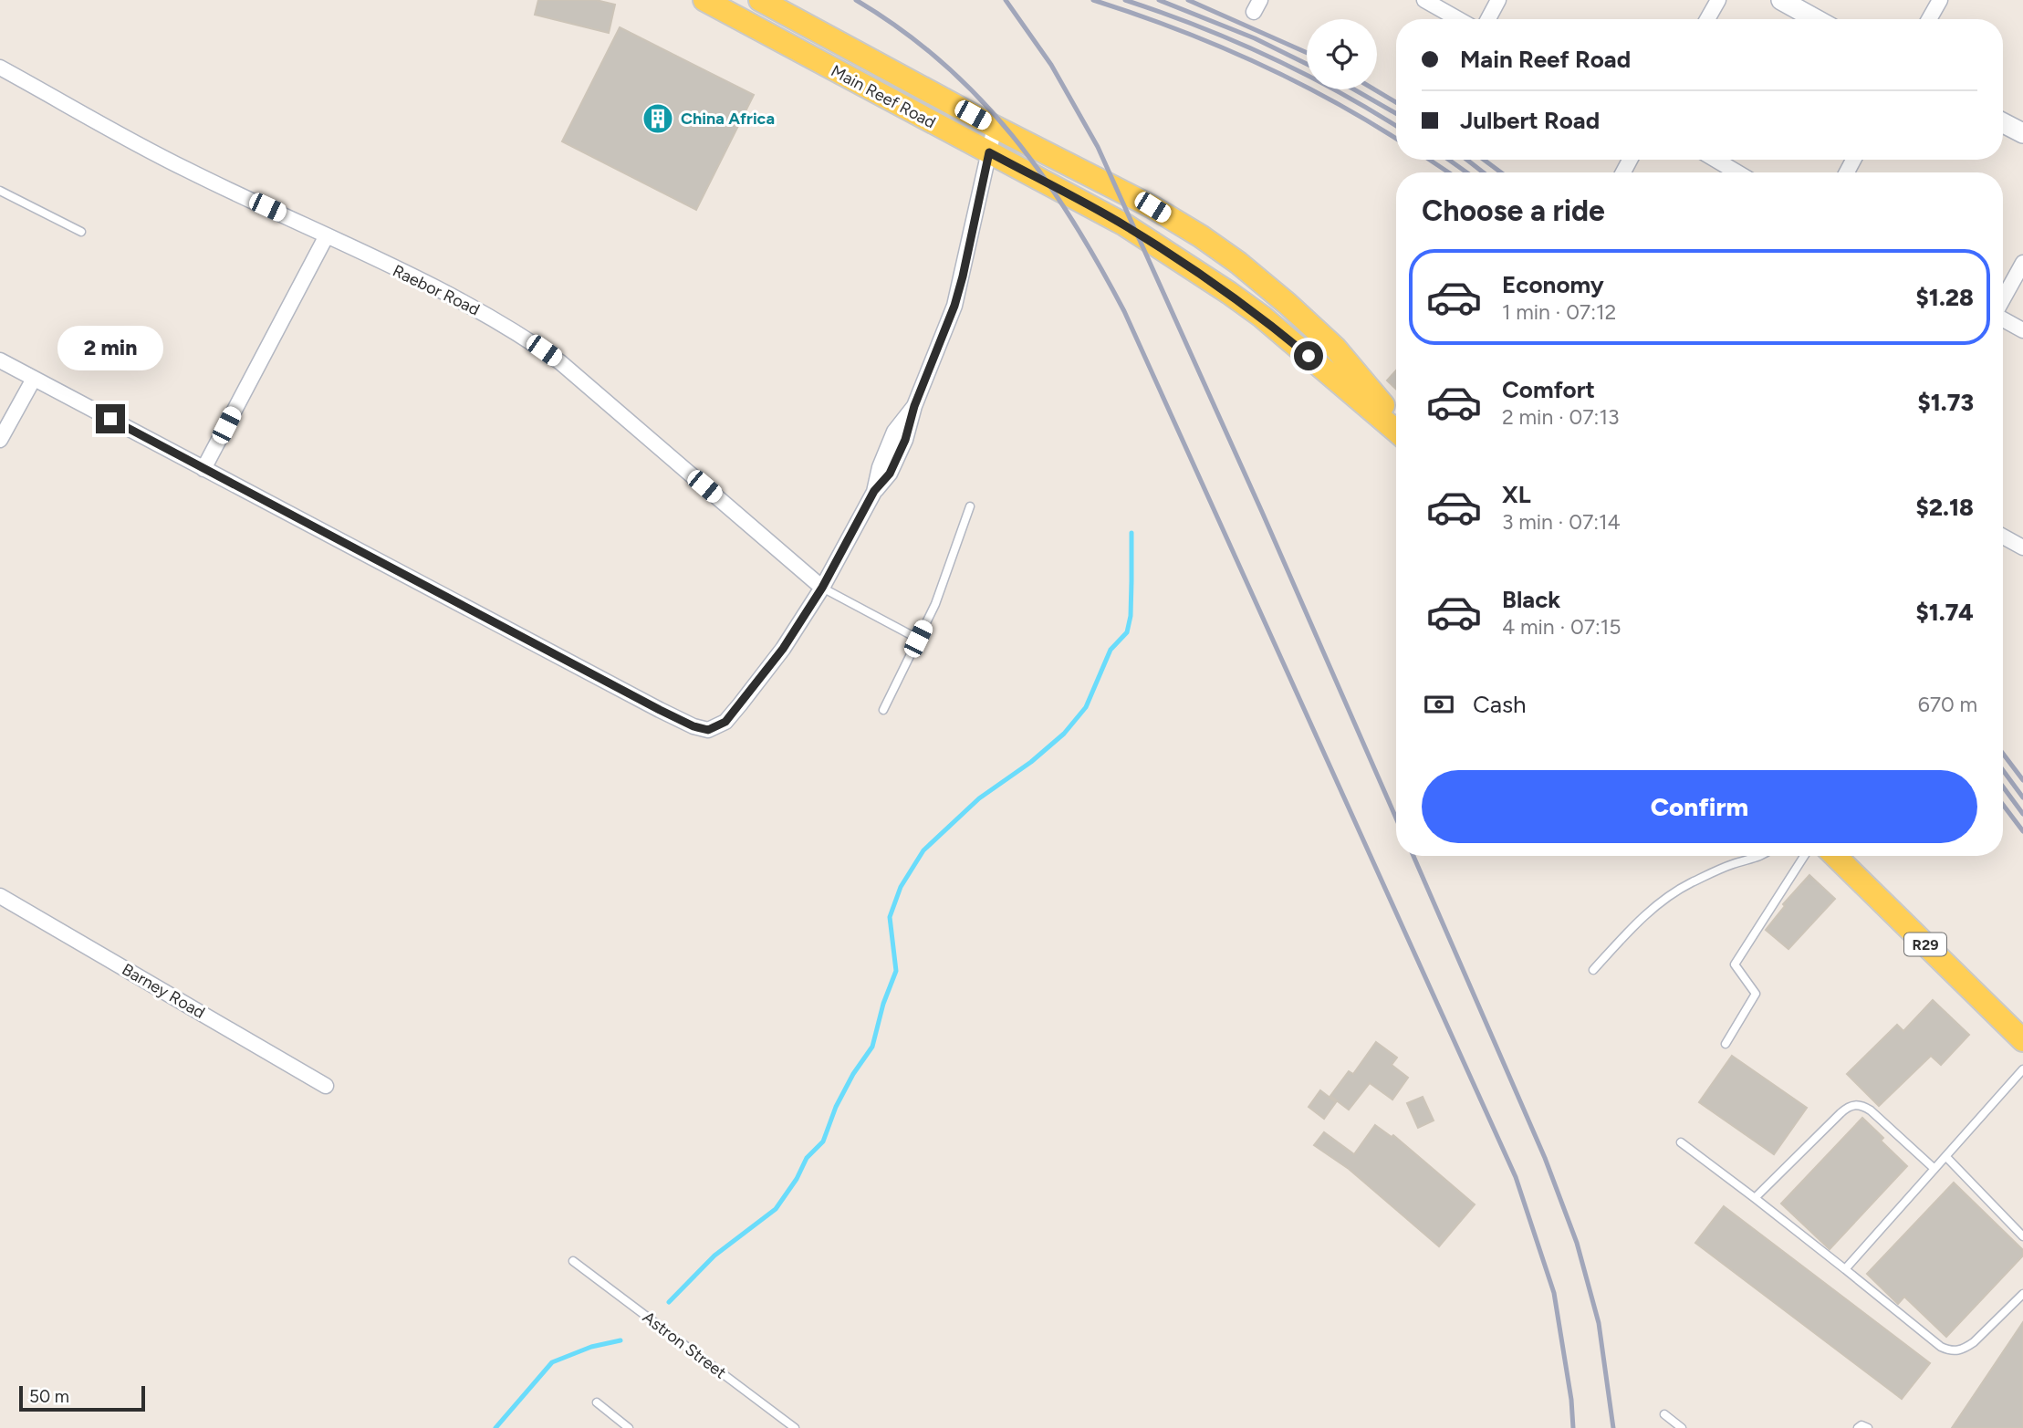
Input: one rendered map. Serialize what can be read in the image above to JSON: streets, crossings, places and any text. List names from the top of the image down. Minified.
{"streets":{"main road":["Main Reef Road","R29"],"street":["Raebor Road","Barney Road"],"lane":["Astron Street"]},"places":{"building":["China Africa"]},"scale_bar":"50 m","page":{"banner":["Main Reef Road","Julbert Road"],"heading":"Choose a ride","list":[{"name":"Economy","note":"1 min · 07:12","value":"$1.28"},{"name":"Comfort","note":"2 min · 07:13","value":"$1.73"},{"name":"XL","note":"3 min · 07:14","value":"$2.18"},{"name":"Black","note":"4 min · 07:15","value":"$1.74"}],"bubble":"2 min","pay":["Cash","670 m"],"buttons":"Confirm","scale":"50 m"}}
